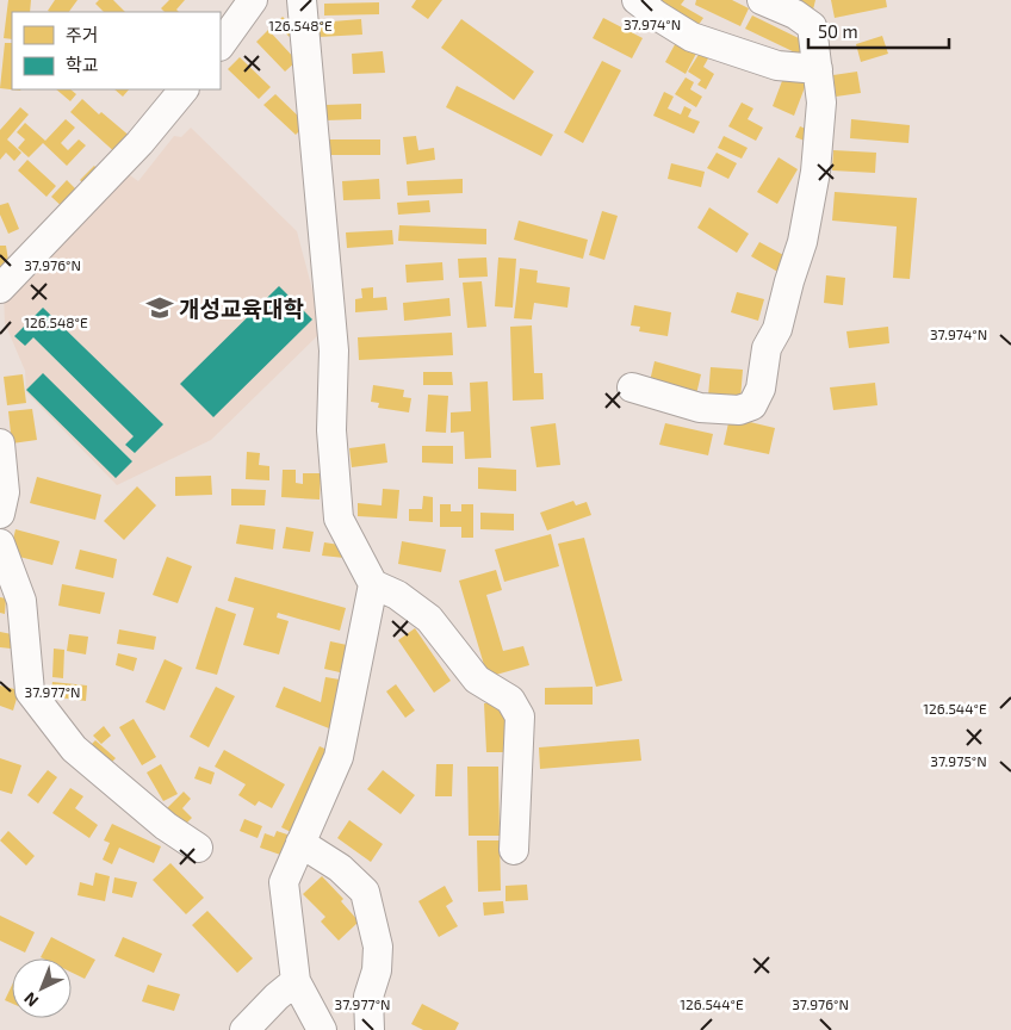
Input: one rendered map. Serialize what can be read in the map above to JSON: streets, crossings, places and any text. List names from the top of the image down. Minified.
{"places":{"school or university":["개성교육대학"]},"legend":["주거","학교"],"scale_bar":"50 m","north":"bottom left","coordinates":["37.974°N","126.548°E","37.976°N","37.977°N","126.544°E","37.975°N"]}
